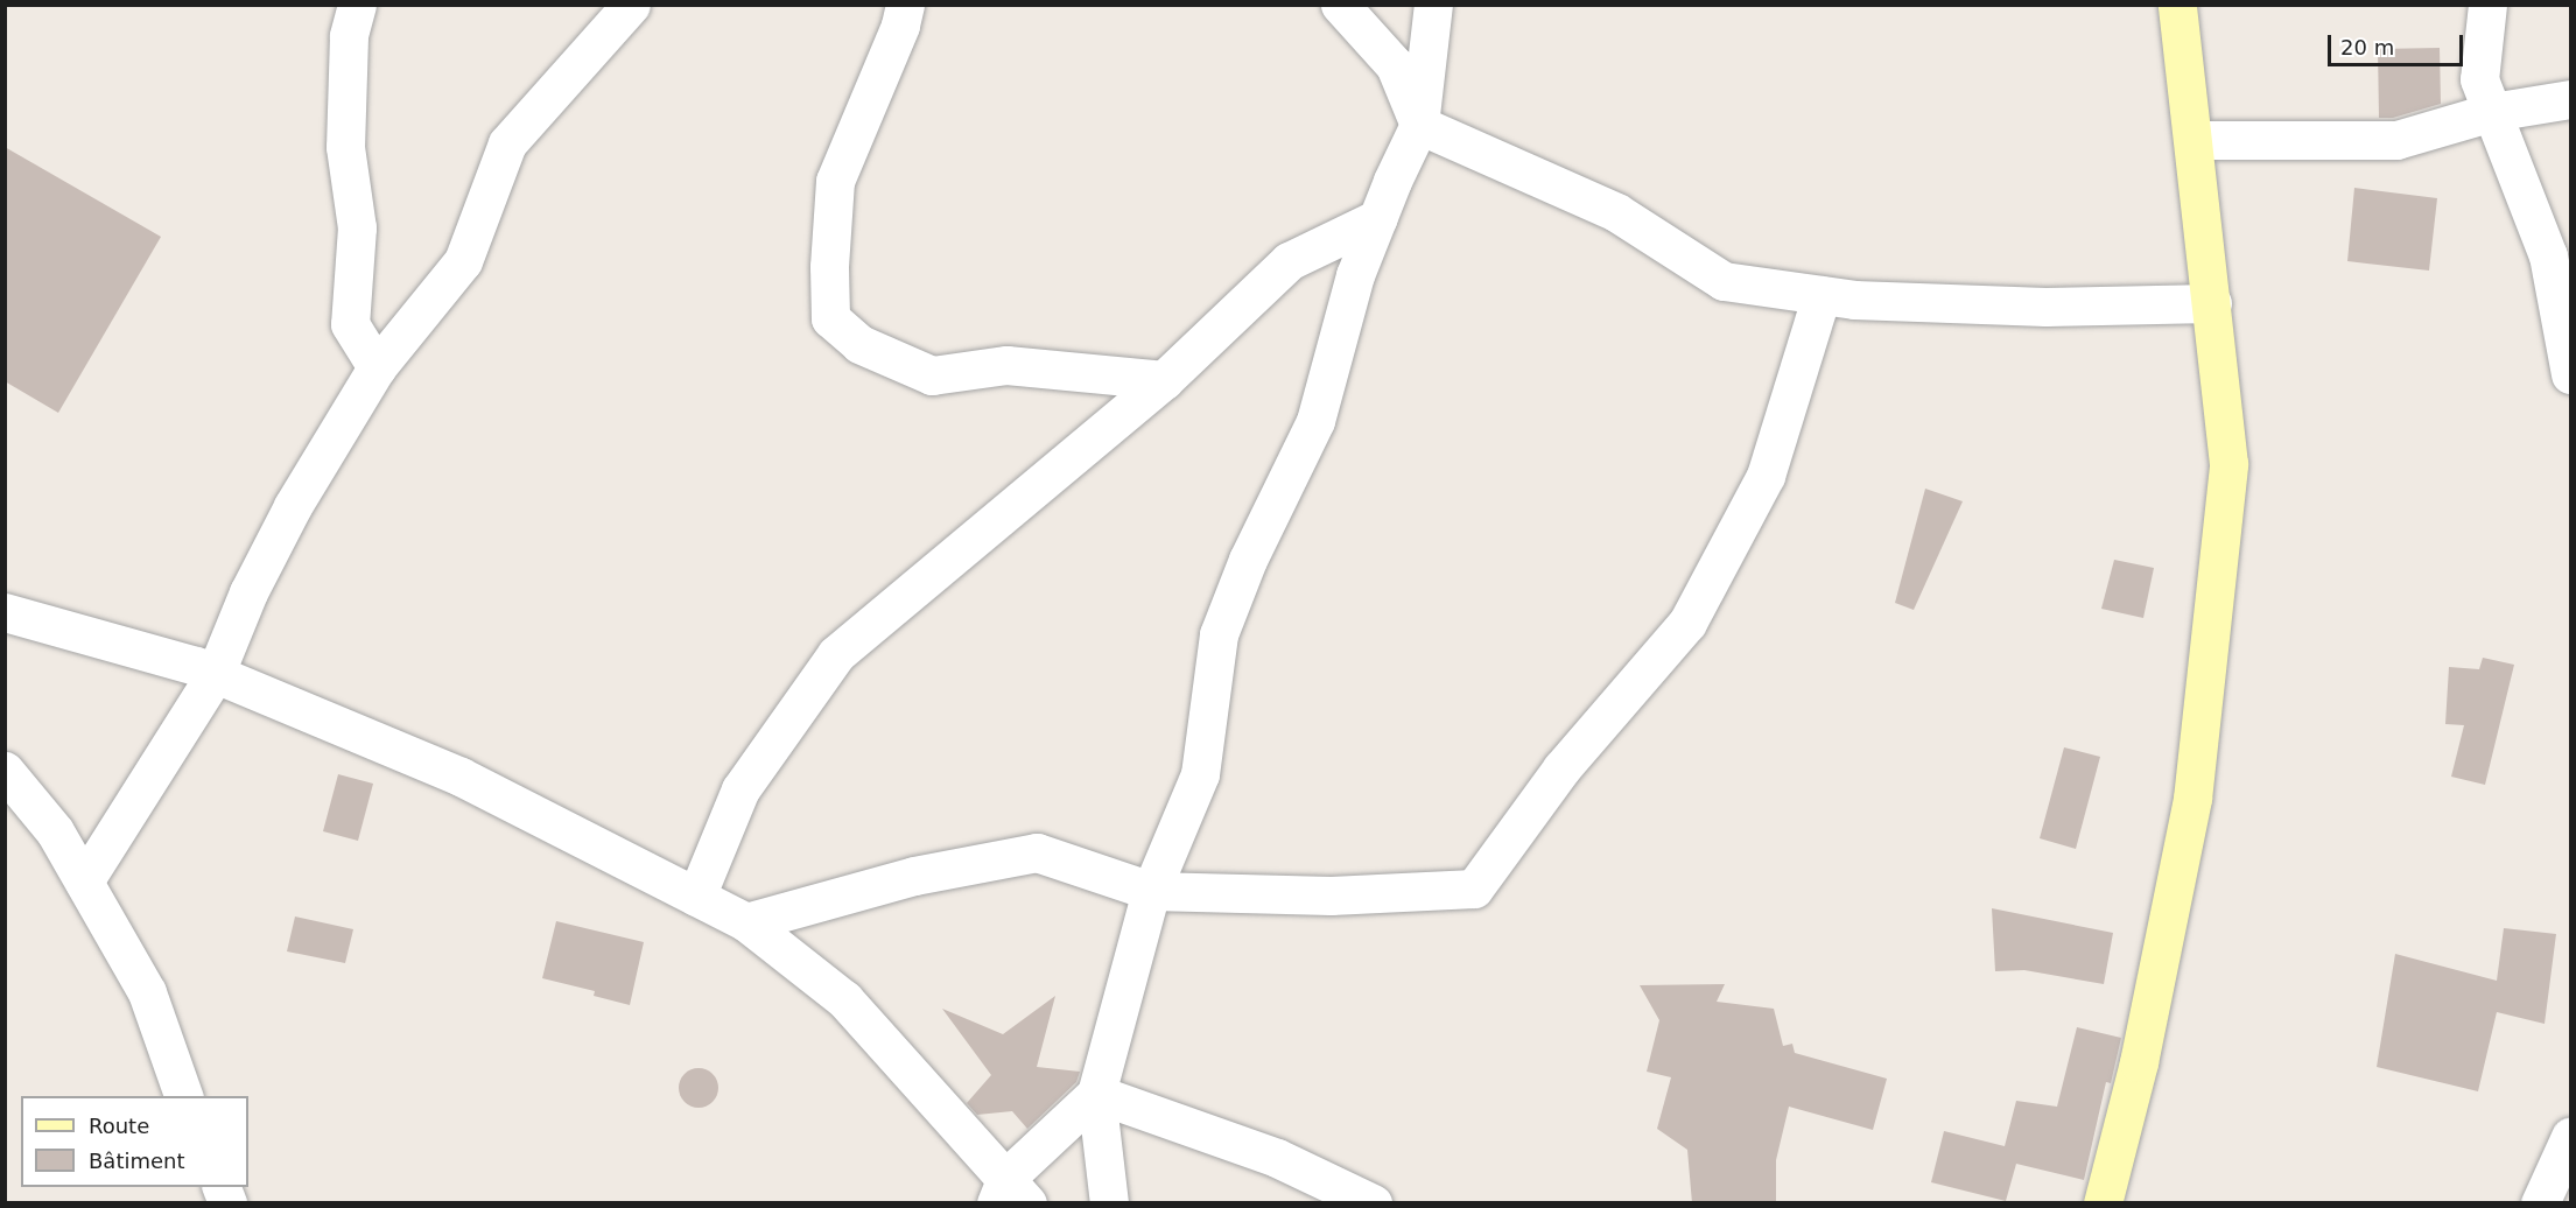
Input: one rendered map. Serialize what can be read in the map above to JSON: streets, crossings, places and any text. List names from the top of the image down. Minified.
{"legend":["Route","Bâtiment"],"scale_bar":"20 m"}
